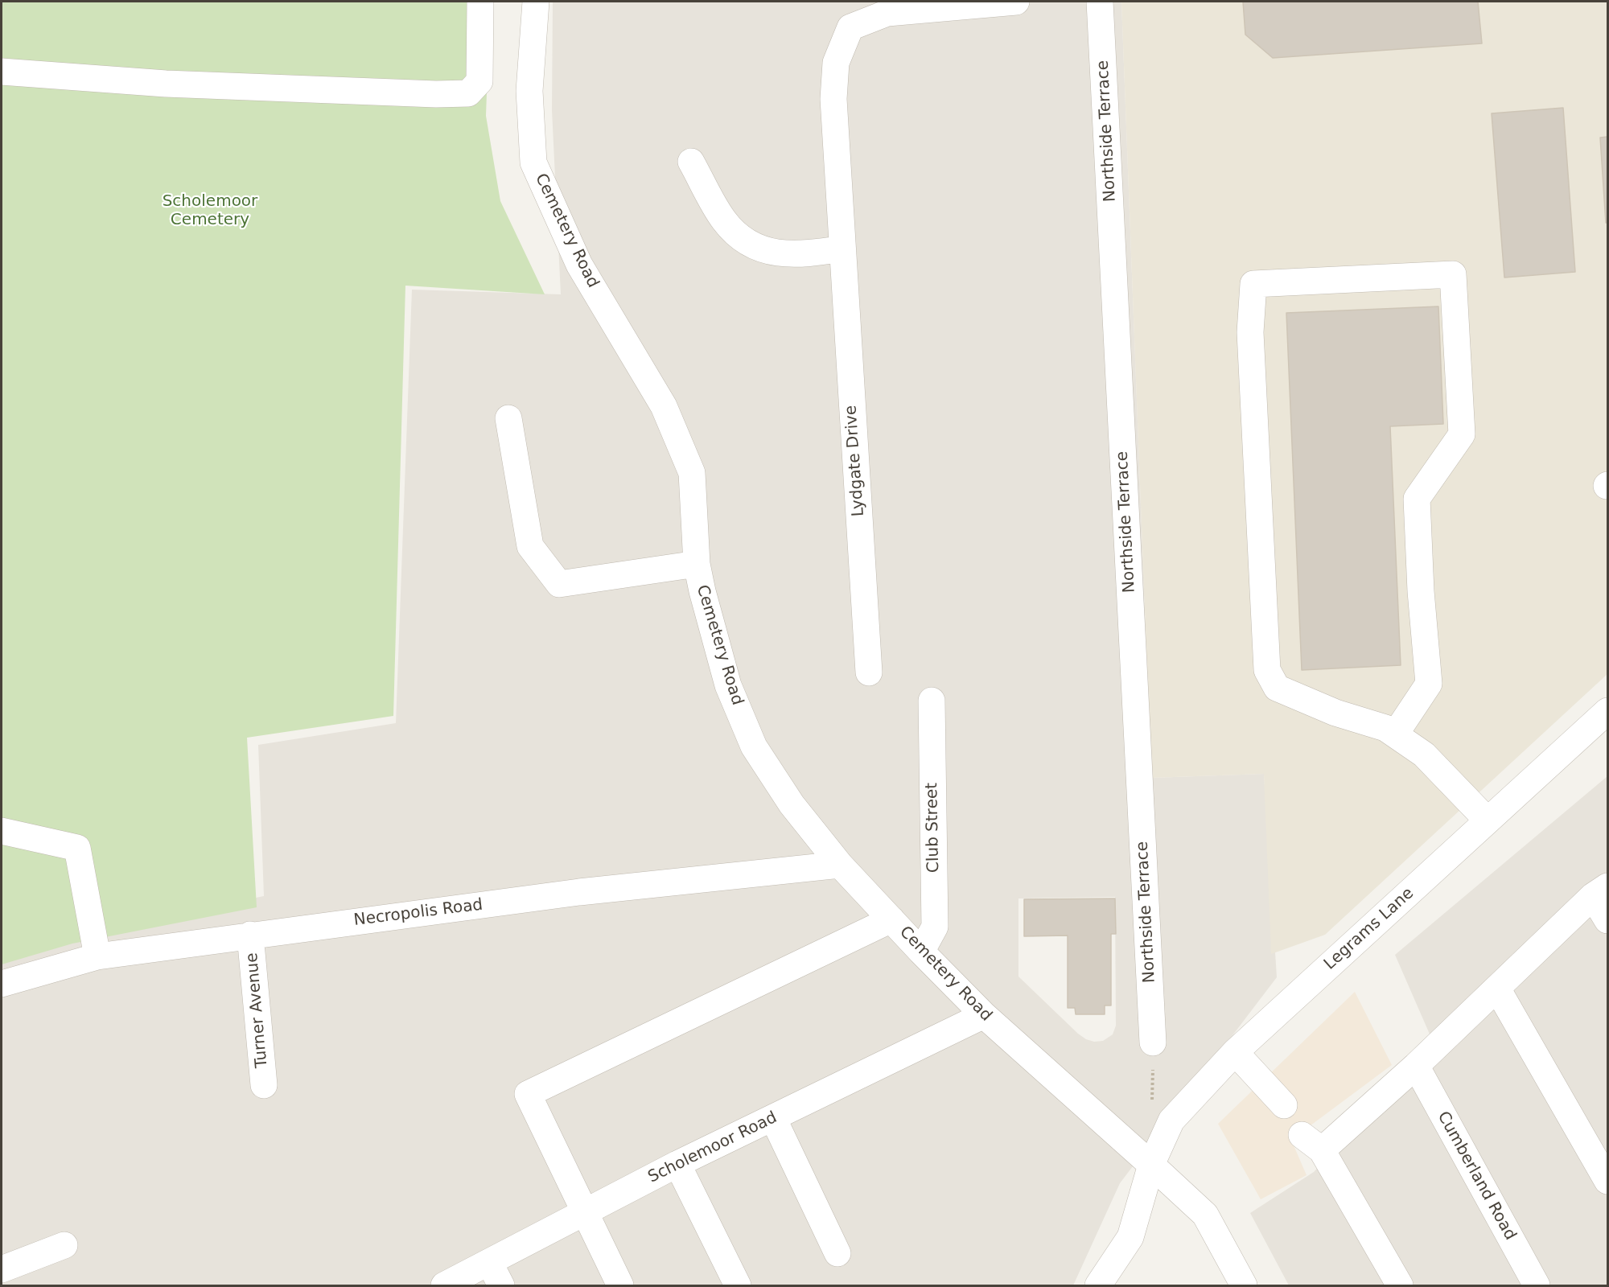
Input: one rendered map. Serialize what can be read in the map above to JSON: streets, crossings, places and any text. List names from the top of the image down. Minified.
{"streets":{"street":["Northside Terrace","Cemetery Road","Lydgate Drive","Club Street","Necropolis Road","Legrams Lane","Turner Avenue","Scholemoor Road","Cumberland Road"]},"crossings":[["Cemetery Road","Club Street"],["Cemetery Road","Necropolis Road"],["Cemetery Road","Legrams Lane"],["Cemetery Road","Scholemoor Road"],["Necropolis Road","Turner Avenue"]],"parks":["Scholemoor Cemetery"]}
